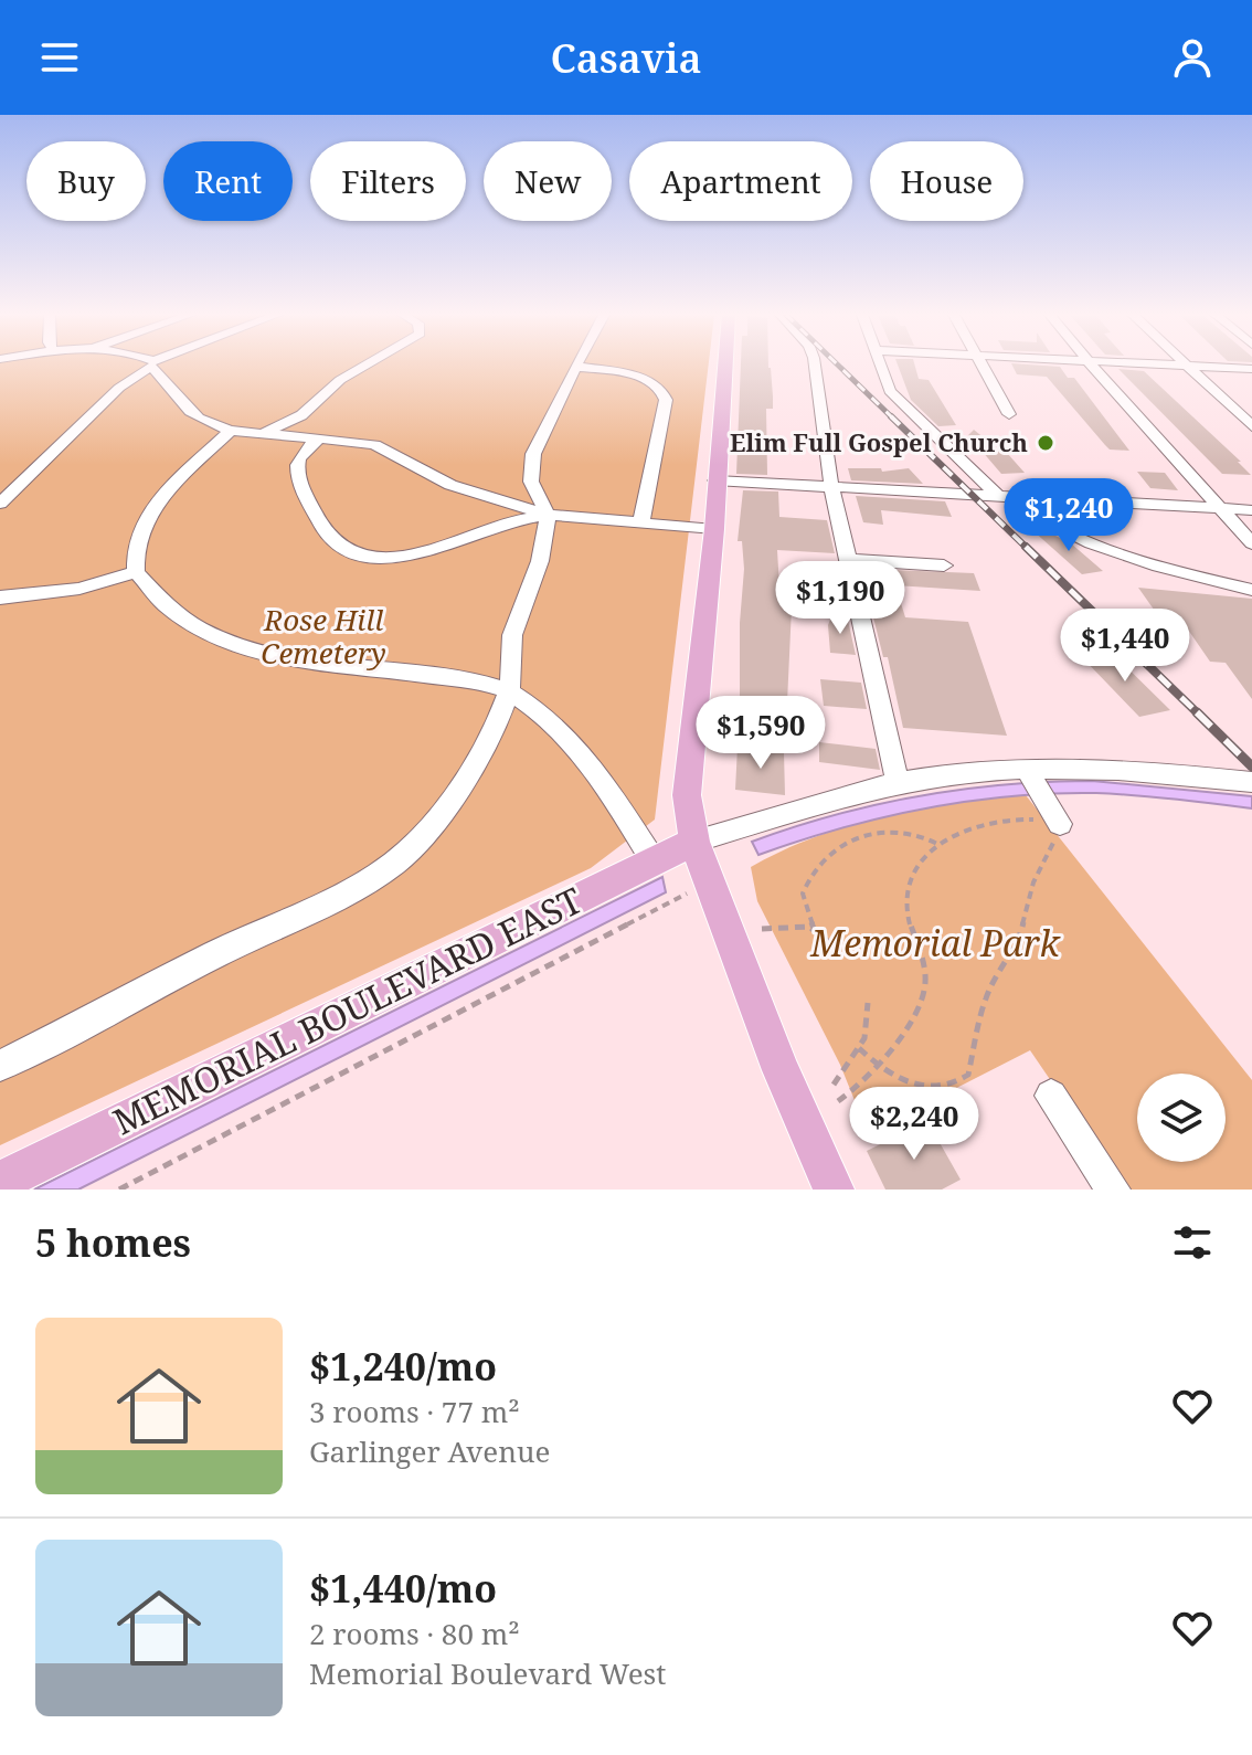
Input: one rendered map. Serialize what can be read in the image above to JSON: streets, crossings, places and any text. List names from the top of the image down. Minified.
{"streets":{"main road":["MEMORIAL BOULEVARD EAST"]},"parks":["Rose Hill Cemetery","Memorial Park"],"places":["Elim Full Gospel Church"],"page":{"header":"Casavia","chip":["Buy","Rent","Filters","New","Apartment","House"],"price":["$1,240","$1,190","$1,440","$1,590","$2,240"],"heading":"5 homes","list":[{"name":"$1,240/mo","note":"3 rooms · 77 m² · Garlinger Avenue"},{"name":"$1,440/mo","note":"2 rooms · 80 m² · Memorial Boulevard West"}]}}
